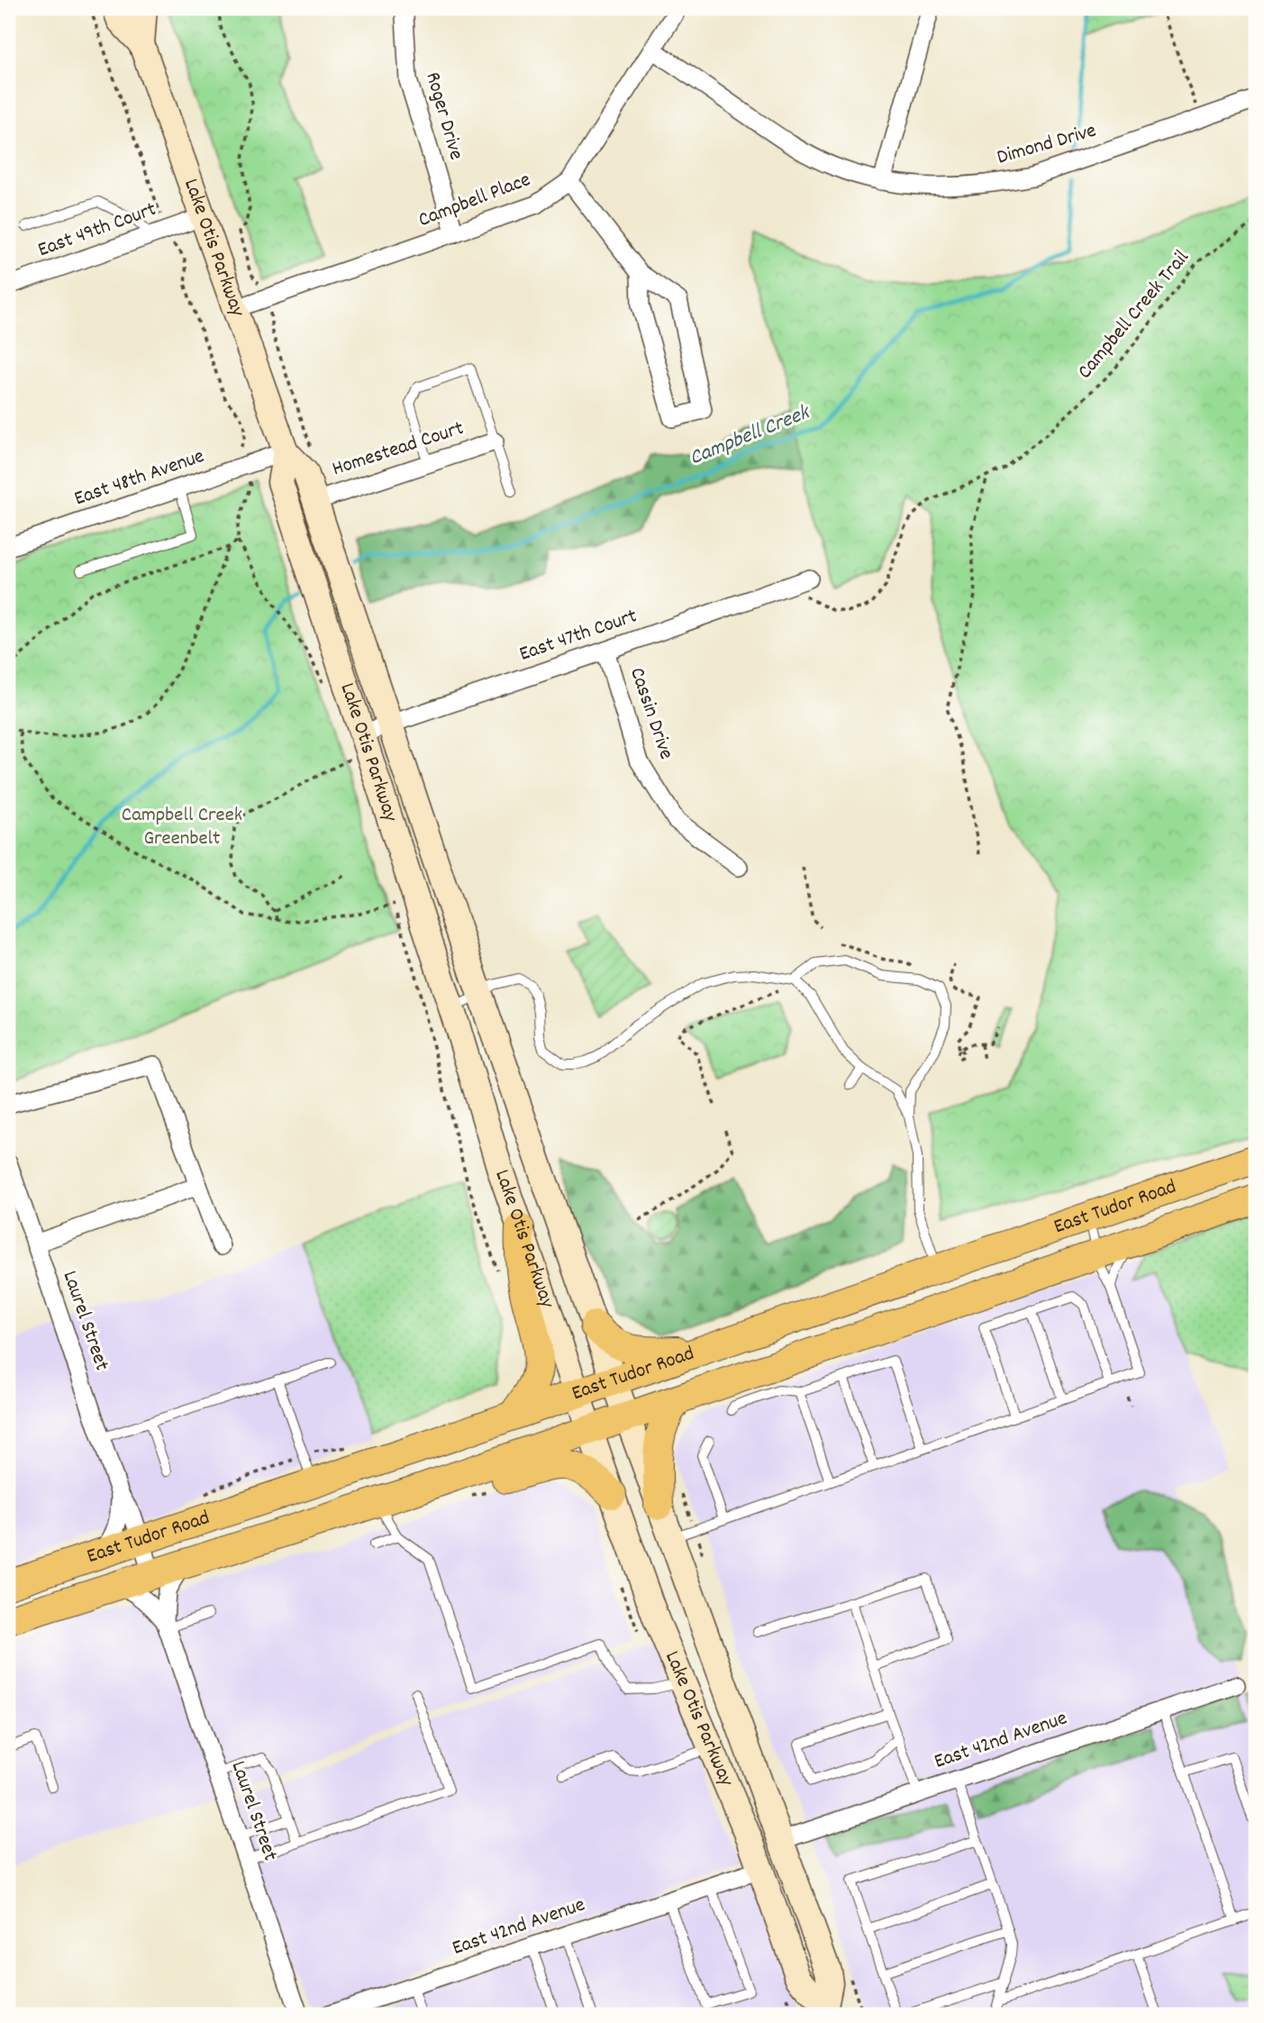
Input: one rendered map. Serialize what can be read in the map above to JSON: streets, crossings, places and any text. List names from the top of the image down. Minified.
{"streets":{"main road":["Lake Otis Parkway","East Tudor Road"],"street":["Roger Drive","Dimond Drive","Campbell Place","East 49th Court","Homestead Court","East 48th Avenue","East 47th Court","Cassin Drive","Laurel Street","East 42nd Avenue"],"path":["Campbell Creek Trail"]},"crossings":[["Roger Drive","Campbell Place"],["Dimond Drive","Campbell Place"],["Campbell Place","Lake Otis Parkway"],["East 49th Court","Lake Otis Parkway"],["Lake Otis Parkway","Homestead Court"],["Lake Otis Parkway","East 48th Avenue"],["Lake Otis Parkway","East 47th Court"],["Lake Otis Parkway","East Tudor Road"],["Lake Otis Parkway","East 42nd Avenue"],["Campbell Creek Trail","East 47th Court"],["East 47th Court","Cassin Drive"],["East Tudor Road","Laurel Street"]],"water":["Campbell Creek"],"parks":["Campbell Creek Greenbelt"]}
